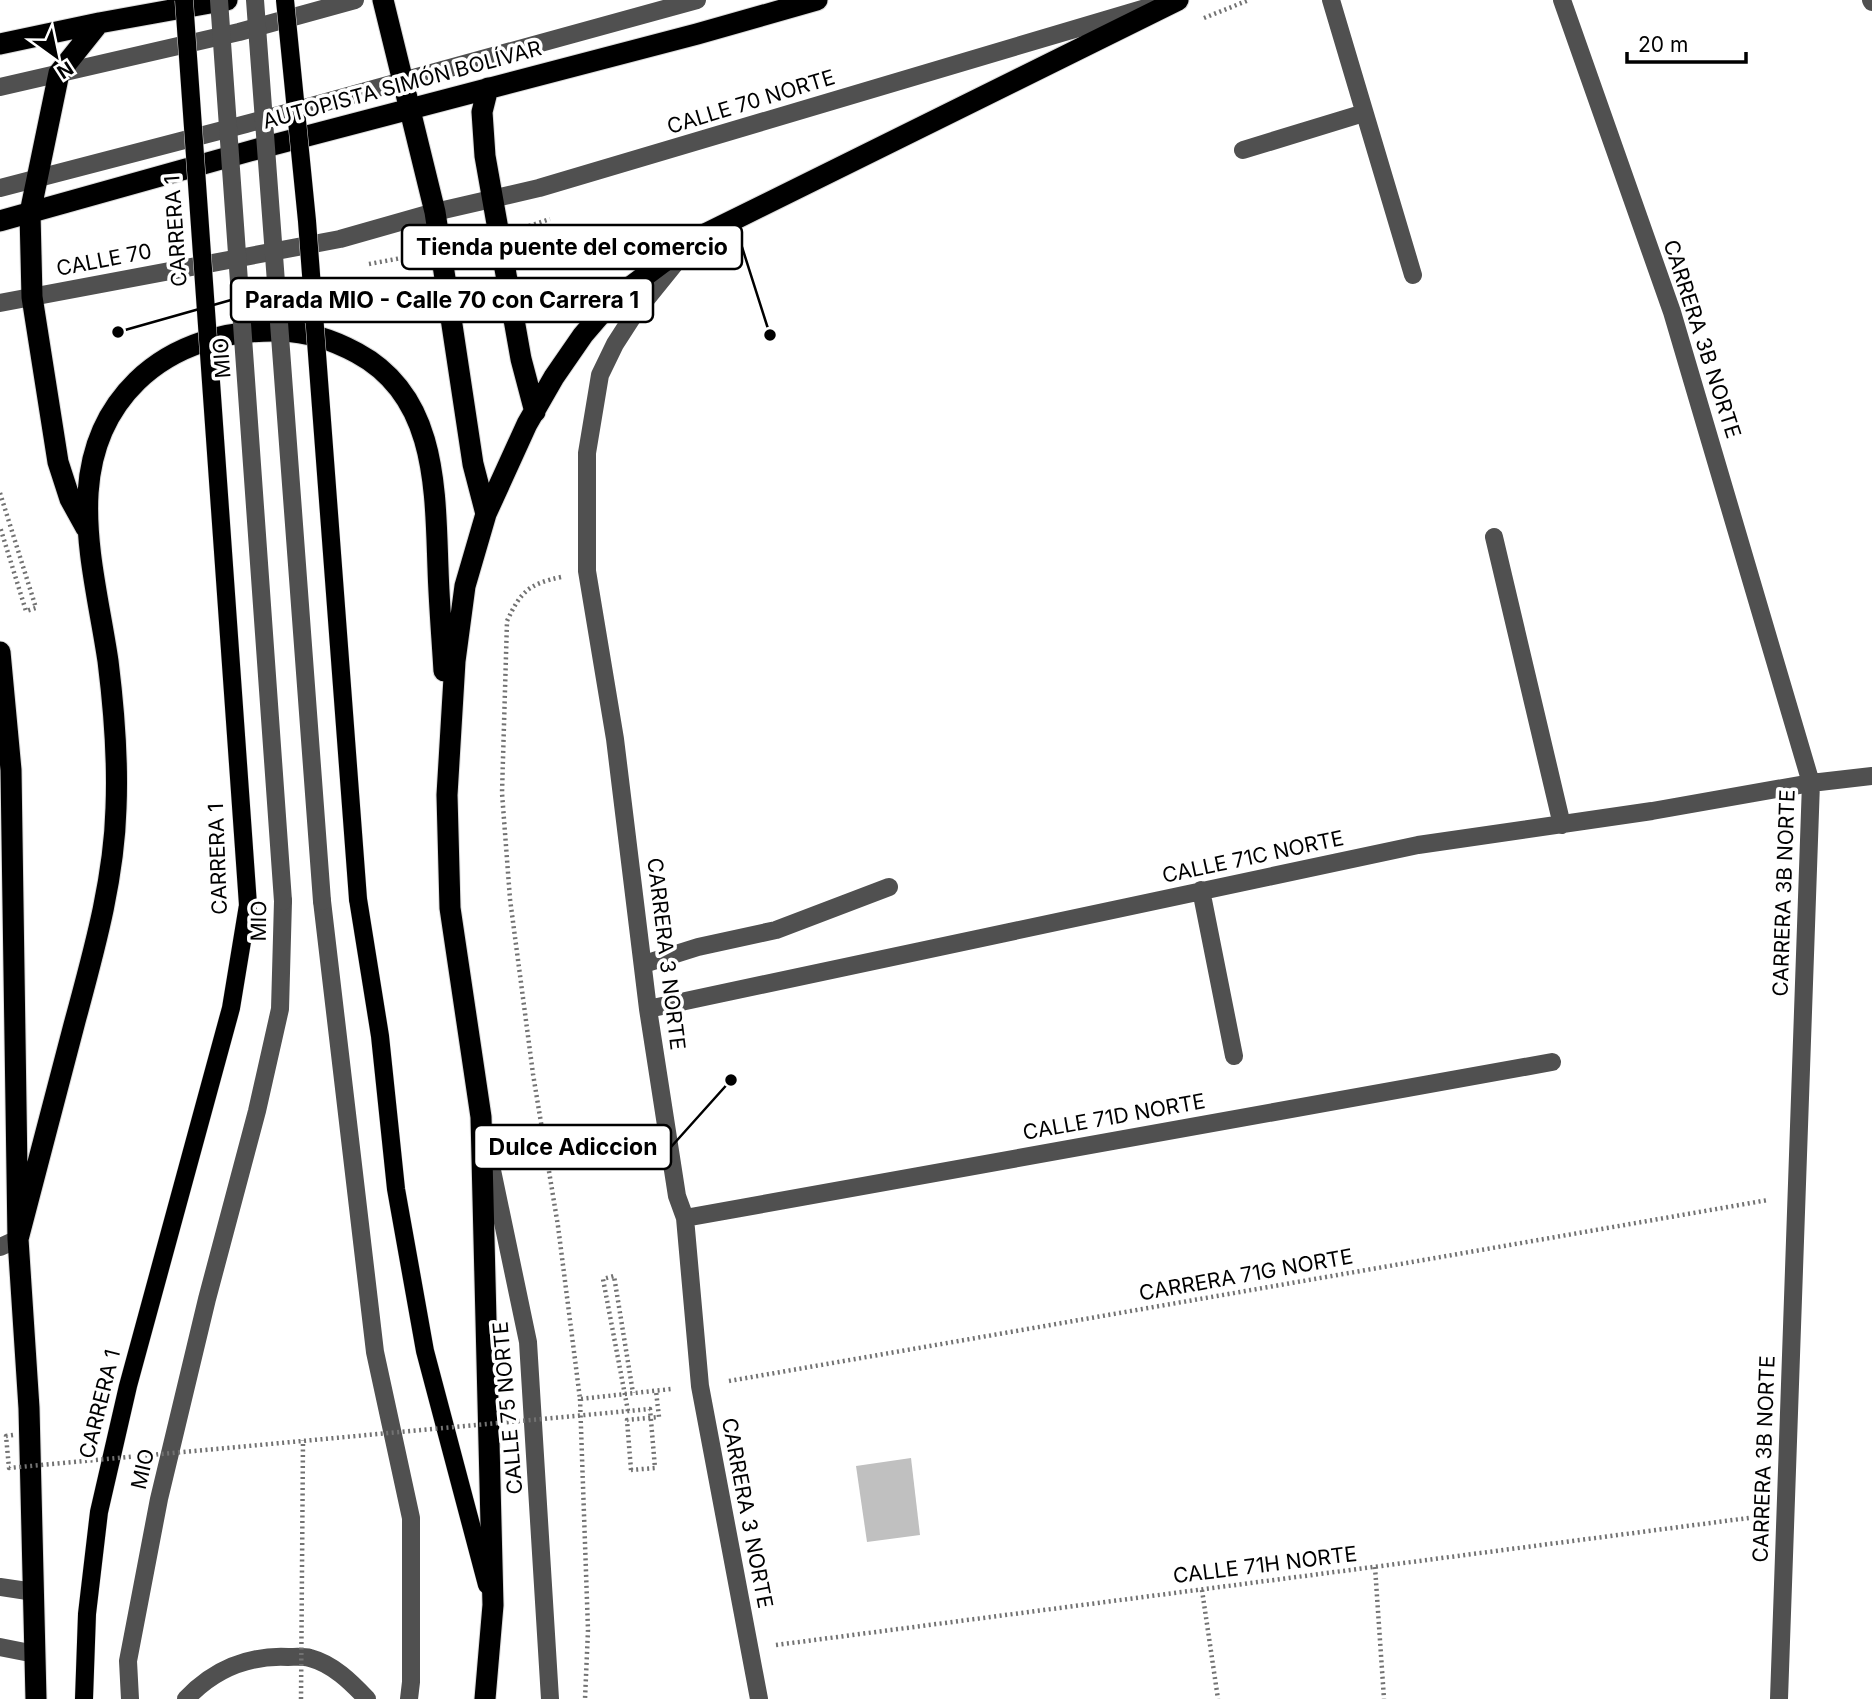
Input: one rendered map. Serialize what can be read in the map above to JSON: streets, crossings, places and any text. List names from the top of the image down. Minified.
{"streets":{"highway":["AUTOPISTA SIMÓN BOLÍVAR"],"main road":["CARRERA 1"],"street":["CALLE 70 NORTE","CALLE 70","CARRERA 3B NORTE","MIO","CALLE 71C NORTE","CARRERA 3 NORTE","CALLE 71D NORTE","CALLE 75 NORTE"],"path":["CARRERA 71G NORTE","CALLE 71H NORTE"]},"crossings":[["CALLE 70 NORTE","CALLE 70"],["CARRERA 3B NORTE","CALLE 71C NORTE"],["CARRERA 3B NORTE","CARRERA 71G NORTE"],["CARRERA 3B NORTE","CALLE 71H NORTE"],["CALLE 71C NORTE","CARRERA 3 NORTE"],["CARRERA 3 NORTE","CALLE 71D NORTE"],["CARRERA 3 NORTE","CARRERA 71G NORTE"],["CARRERA 3 NORTE","CALLE 71H NORTE"]],"places":["Parada MIO - Calle 70 con Carrera 1","Tienda puente del comercio","Dulce Adiccion"],"scale_bar":"20 m","north":"bottom right"}
